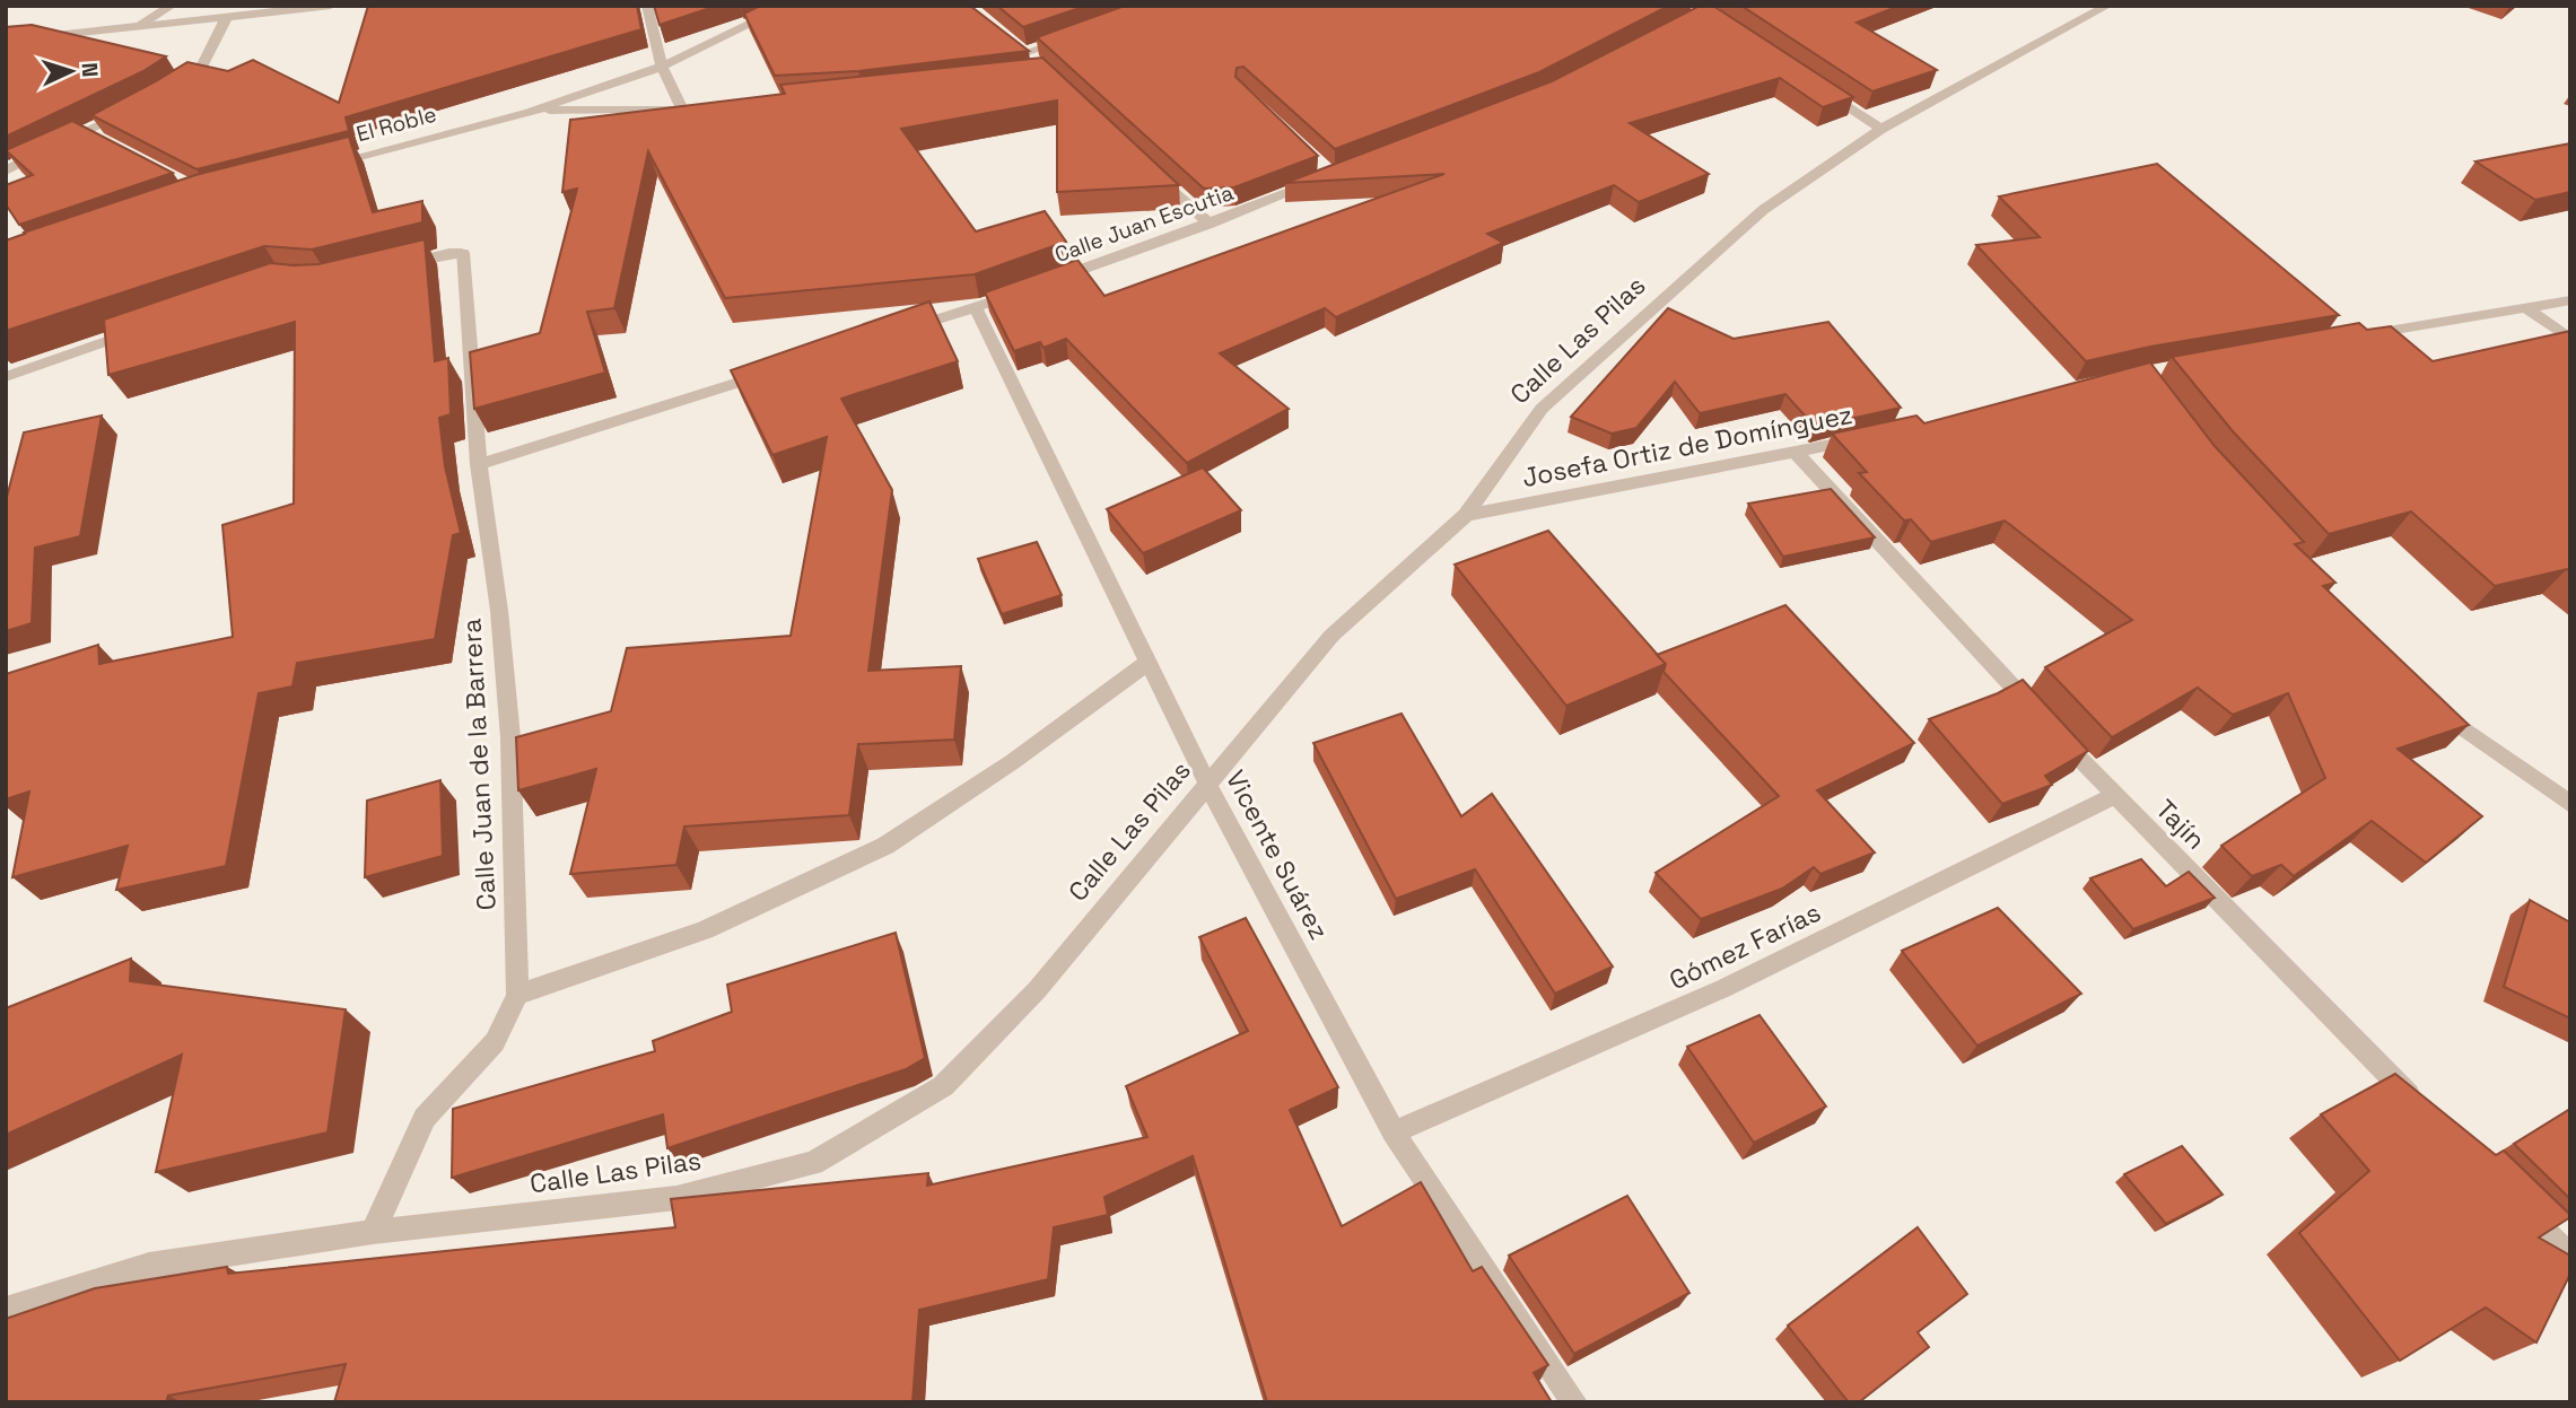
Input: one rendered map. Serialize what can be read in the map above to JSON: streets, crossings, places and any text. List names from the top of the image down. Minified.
{"streets":{"street":["El Roble","Calle Juan Escutia","Calle Las Pilas","Josefa Ortiz de Domínguez","Calle Juan de la Barrera","Tajín","Vicente Suárez","Gómez Farías"]},"crossings":[["Calle Las Pilas","Josefa Ortiz de Domínguez"],["Calle Las Pilas","Calle Juan de la Barrera"],["Calle Las Pilas","Vicente Suárez"],["Josefa Ortiz de Domínguez","Tajín"],["Tajín","Gómez Farías"],["Vicente Suárez","Gómez Farías"]],"north":"right"}
